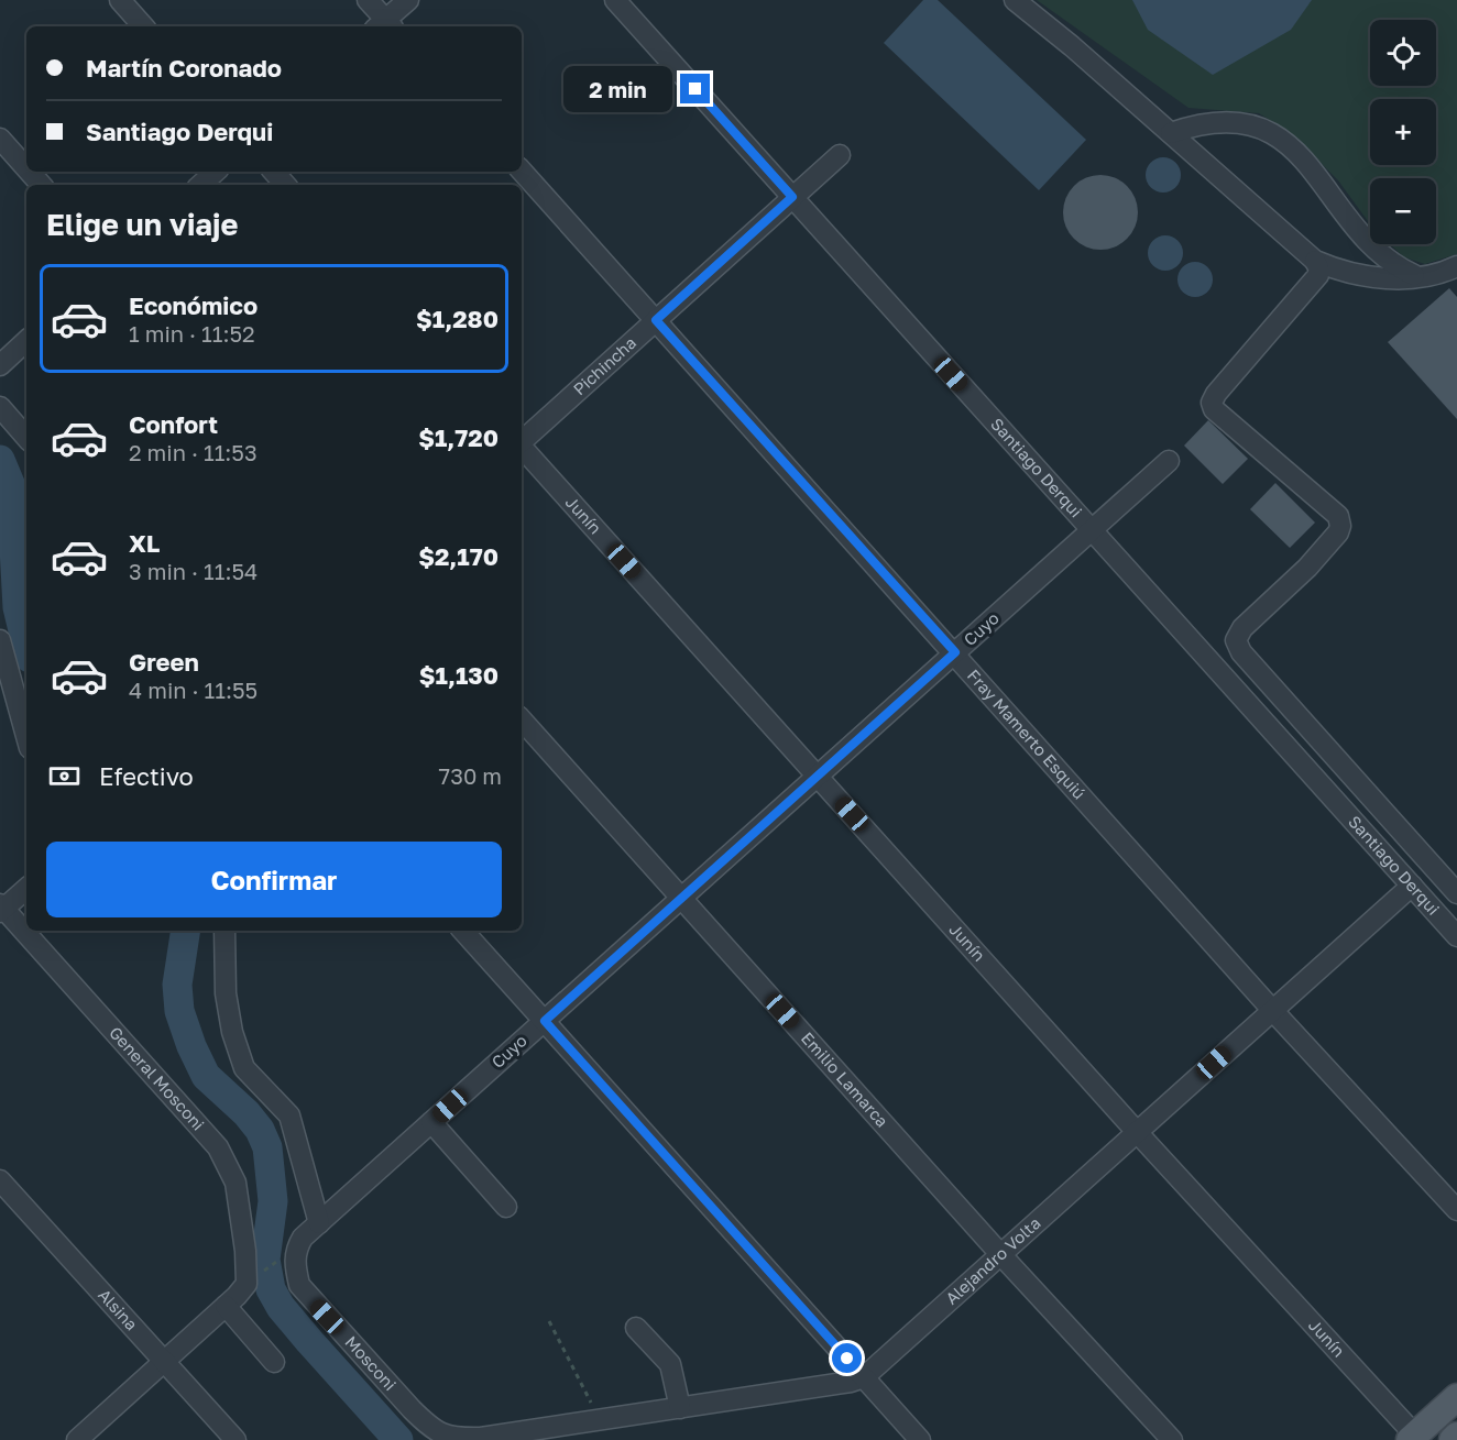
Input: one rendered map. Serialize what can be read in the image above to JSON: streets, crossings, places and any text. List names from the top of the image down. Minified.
{"streets":{"street":["Pichincha","Santiago Derqui","Junín","Cuyo","Fray Mamerto Esquiú","General Mosconi","Emilio Lamarca","Alejandro Volta","Alsina","Mosconi"]},"crossings":[["Pichincha","Santiago Derqui"],["Pichincha","Fray Mamerto Esquiú"],["Santiago Derqui","Cuyo"],["Santiago Derqui","Alejandro Volta"],["Junín","Cuyo"],["Junín","Alejandro Volta"],["Cuyo","Fray Mamerto Esquiú"],["Cuyo","Emilio Lamarca"],["Cuyo","Mosconi"],["Fray Mamerto Esquiú","Alejandro Volta"],["Emilio Lamarca","Alejandro Volta"],["Alejandro Volta","Mosconi"]],"page":{"map_buttons":["+","−"],"banner":["Martín Coronado","Santiago Derqui"],"bubble":"2 min","heading":"Elige un viaje","list":[{"name":"Económico","note":"1 min · 11:52","value":"$1,280"},{"name":"Confort","note":"2 min · 11:53","value":"$1,720"},{"name":"XL","note":"3 min · 11:54","value":"$2,170"},{"name":"Green","note":"4 min · 11:55","value":"$1,130"}],"pay":["Efectivo","730 m"],"buttons":"Confirmar"}}
